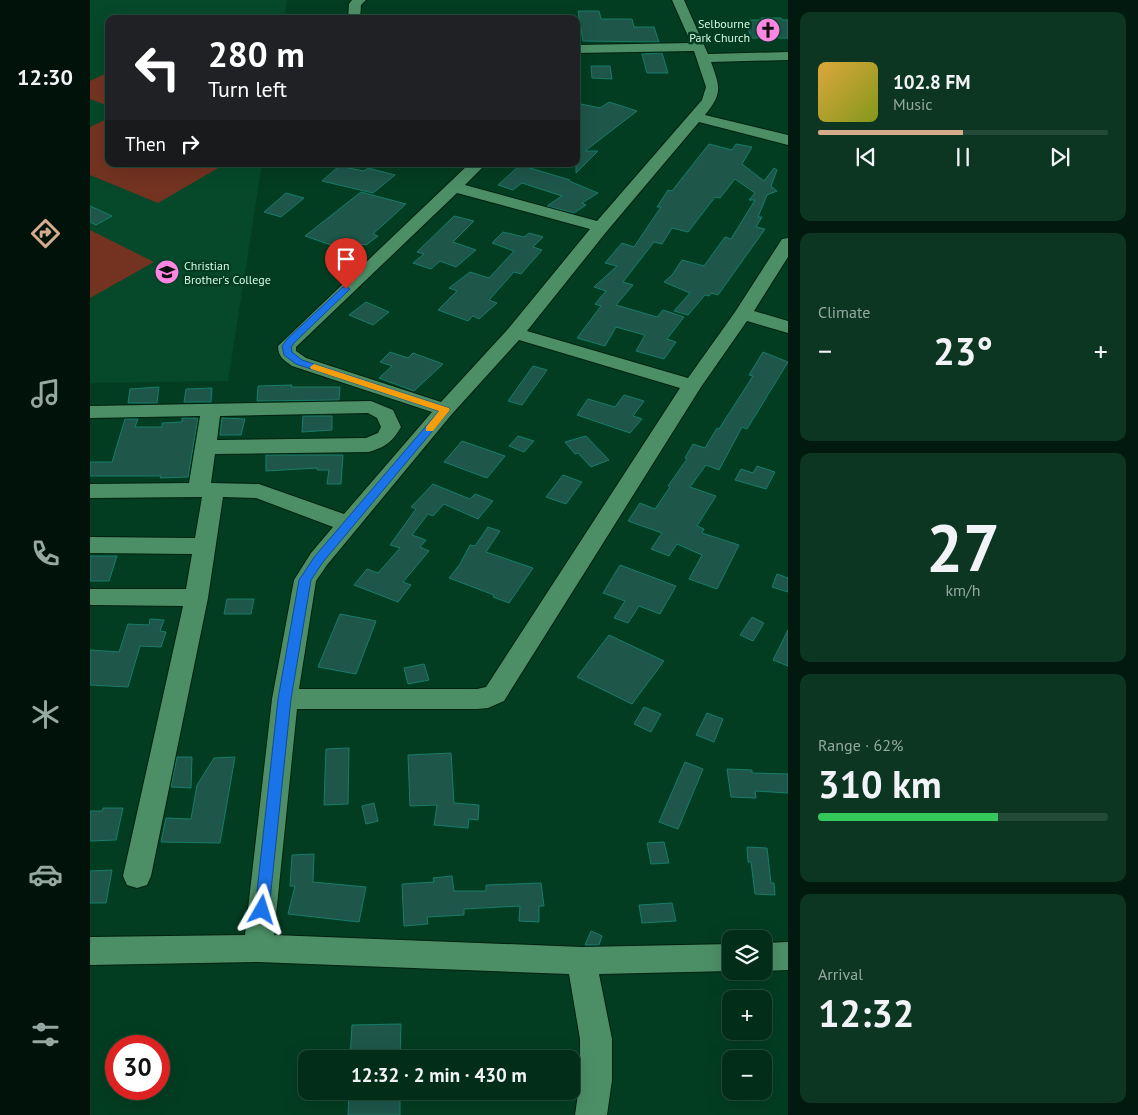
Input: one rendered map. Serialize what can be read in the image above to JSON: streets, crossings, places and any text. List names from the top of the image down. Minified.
{"places":{"church":["Selbourne Park Church"],"school or university":["Christian Brother's College"]},"page":{"tabs":"12:30","turn":["280 m","Turn left"],"song":["102.8 FM","Music"],"then":"Then","tile":["Climate",["27","km/h"],["Range · 62%","310 km"],["Arrival","12:32"]],"heat":["−","23°","+"],"map_buttons":["+","−"],"limit":"30","trip":"12:32 · 2 min · 430 m"}}
